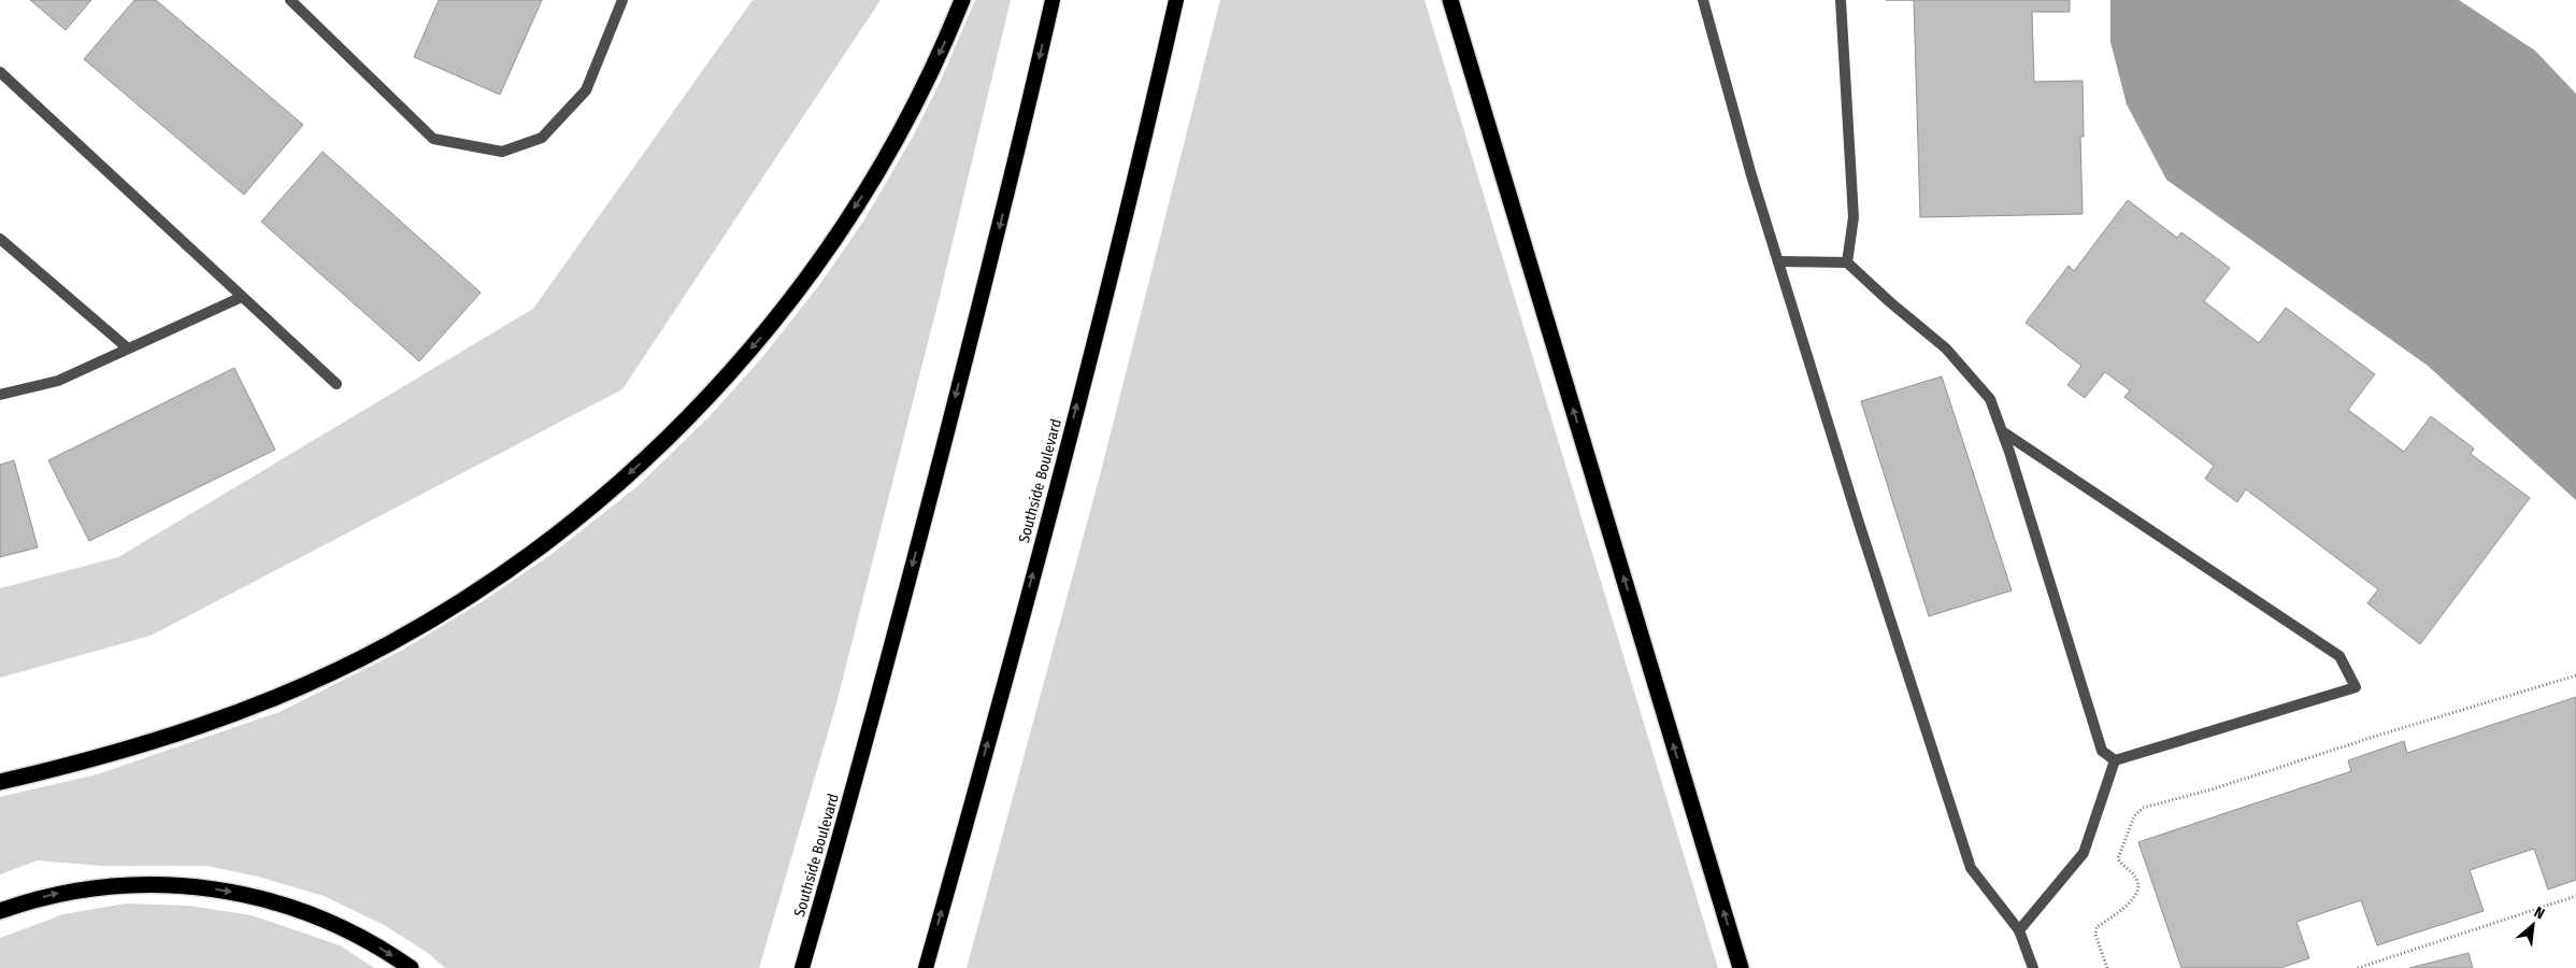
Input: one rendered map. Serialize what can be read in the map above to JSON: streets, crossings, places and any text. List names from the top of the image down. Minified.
{"streets":{"highway":["Southside Boulevard"]},"north":"top right"}
